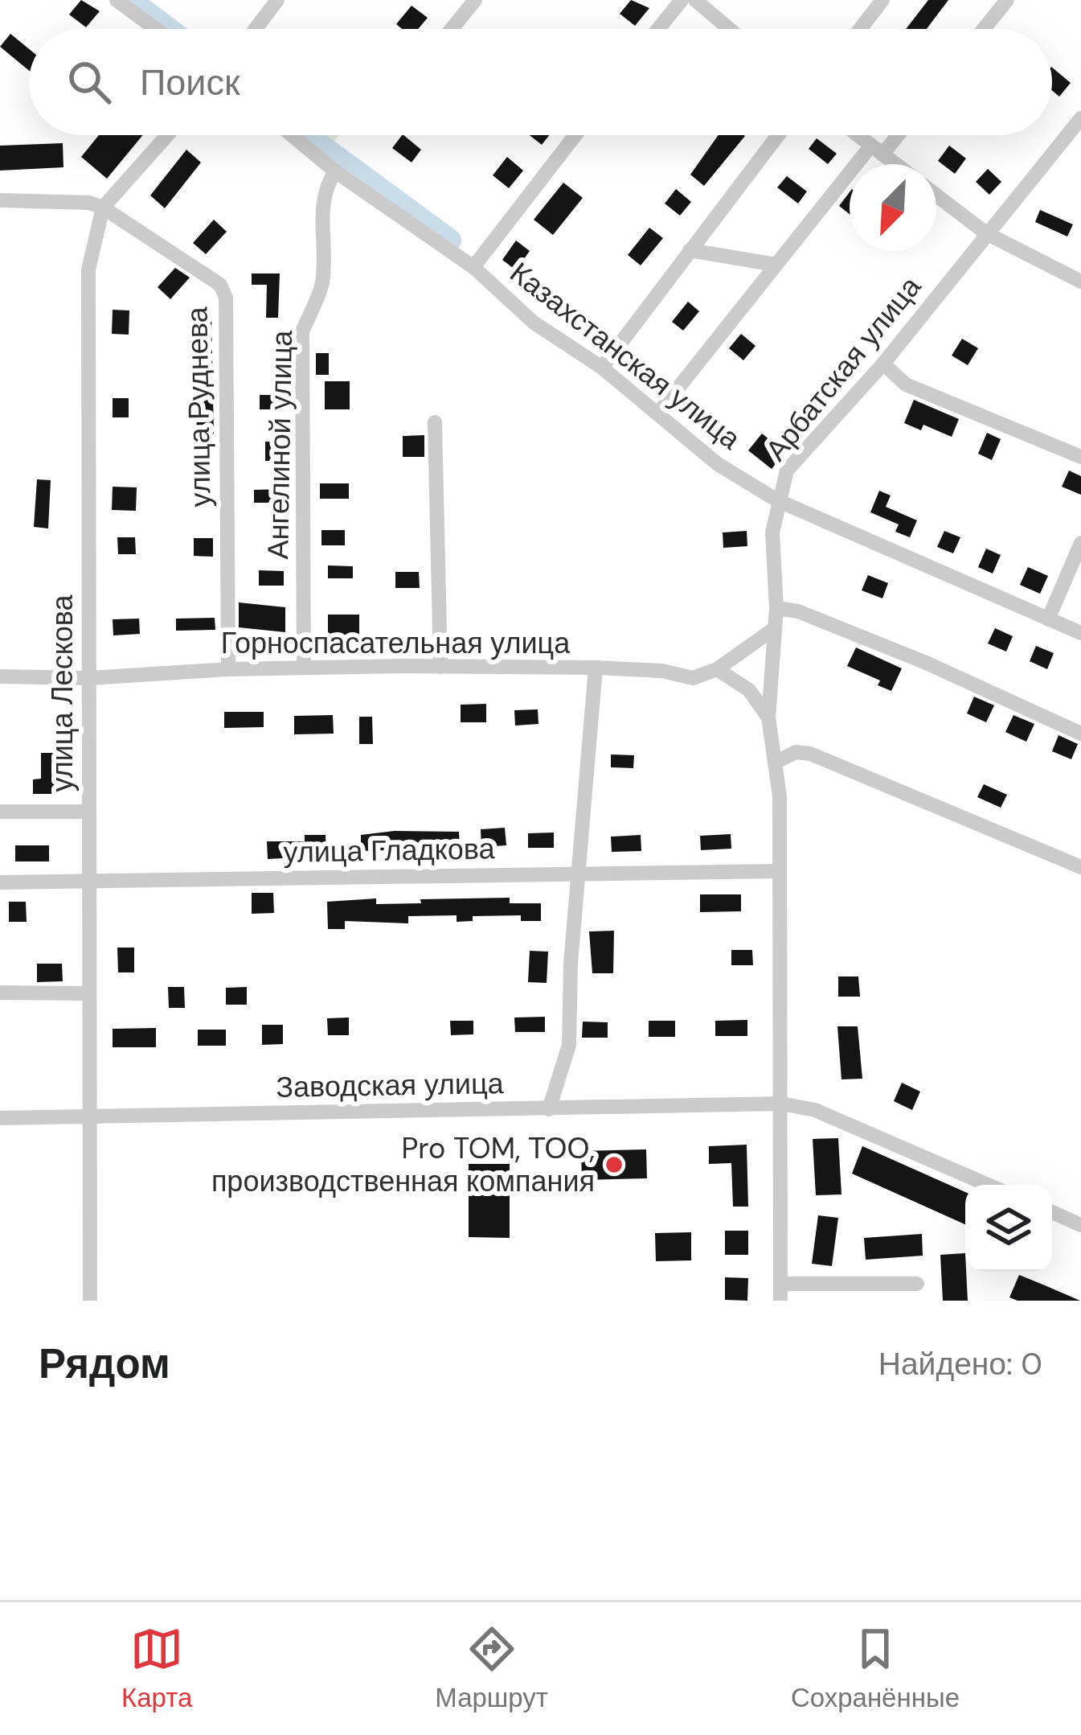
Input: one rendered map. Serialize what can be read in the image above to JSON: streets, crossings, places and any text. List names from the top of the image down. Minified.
{"streets":{"street":["Казахстанская улица","Арбатская улица","улица Руднева","Ангелиной улица","Горноспасательная улица","улица Лескова","улица Гладкова","Заводская улица"]},"crossings":[["Казахстанская улица","Арбатская улица"],["Казахстанская улица","Ангелиной улица"],["Арбатская улица","улица Гладкова"],["Арбатская улица","Заводская улица"],["улица Руднева","Горноспасательная улица"],["улица Руднева","улица Лескова"],["Ангелиной улица","Горноспасательная улица"],["Горноспасательная улица","улица Лескова"],["улица Лескова","улица Гладкова"],["улица Лескова","Заводская улица"]],"places":["Pro TOM, ТОО, производственная компания"],"north":"bottom left","page":{"search":"Поиск","heading":["Рядом","Найдено: 0"],"nav":["Карта","Маршрут","Сохранённые"]}}
